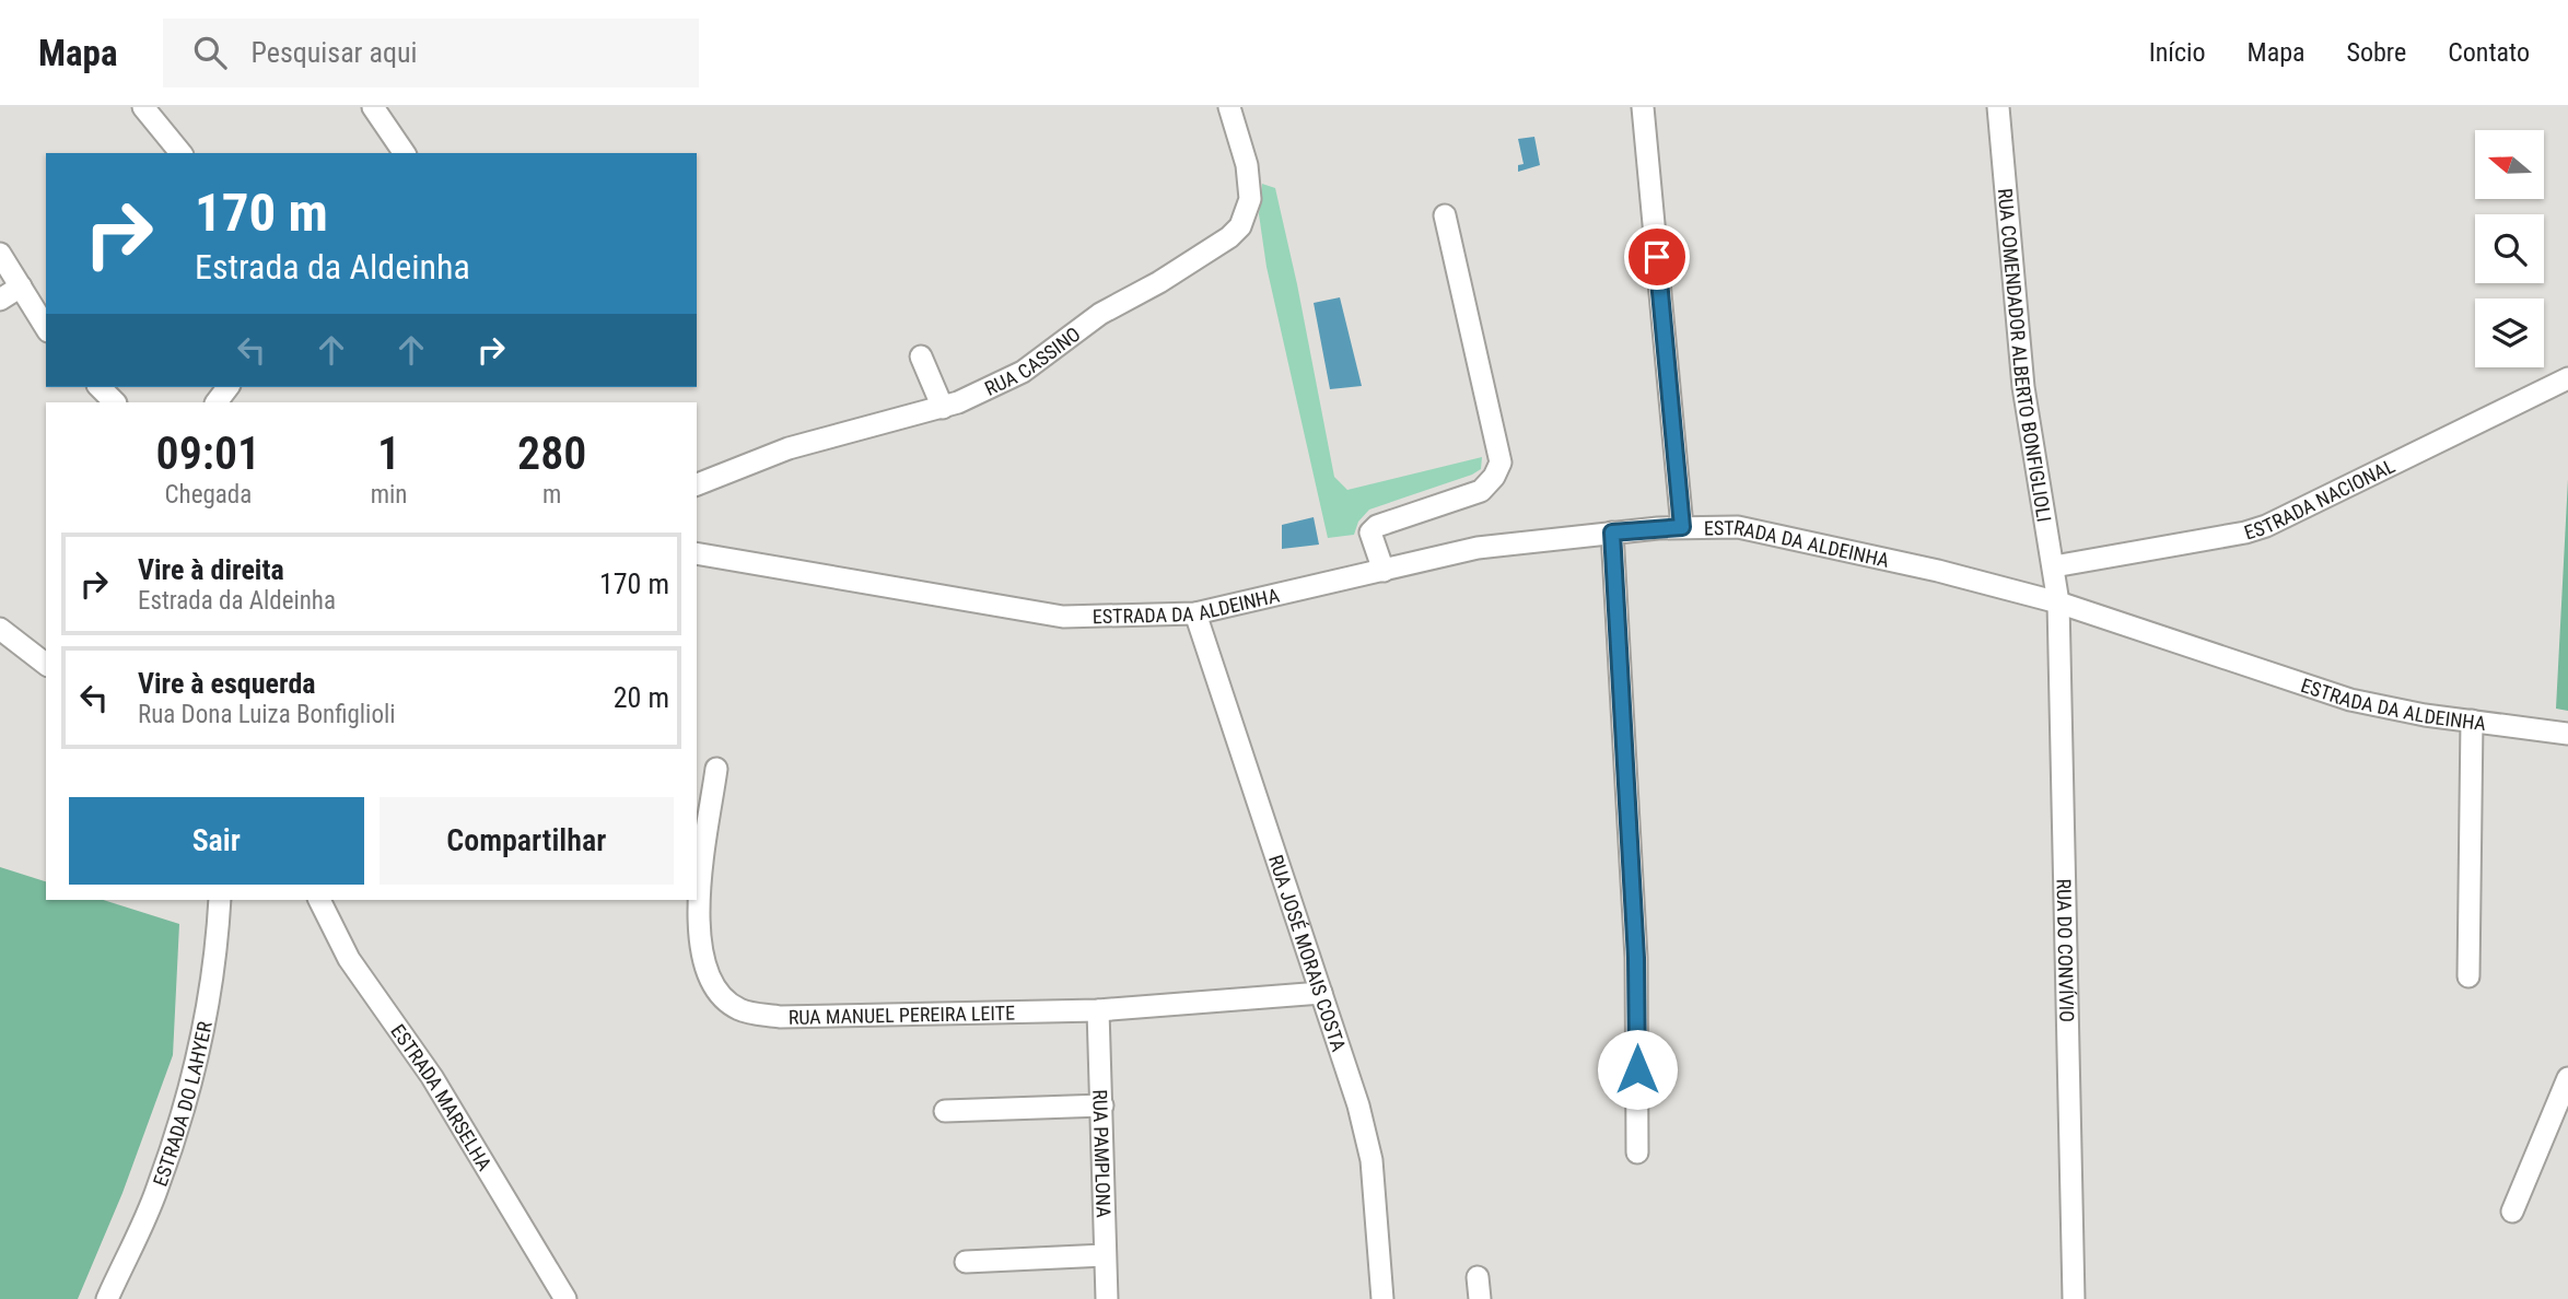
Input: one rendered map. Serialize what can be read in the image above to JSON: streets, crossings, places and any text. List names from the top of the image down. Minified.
{"streets":{"street":["RUA COMENDADOR ALBERTO BONFIGLIOLI","RUA CASSINO","ESTRADA NACIONAL","ESTRADA DA ALDEINHA","RUA DO CONVÍVIO","RUA JOSÉ MORAIS COSTA","RUA MANUEL PEREIRA LEITE","ESTRADA MARSELHA","ESTRADA DO LAHYER","RUA PAMPLONA"]},"crossings":[["RUA COMENDADOR ALBERTO BONFIGLIOLI","ESTRADA NACIONAL"],["RUA COMENDADOR ALBERTO BONFIGLIOLI","ESTRADA DA ALDEINHA"],["RUA COMENDADOR ALBERTO BONFIGLIOLI","RUA DO CONVÍVIO"],["ESTRADA DA ALDEINHA","RUA DO CONVÍVIO"],["ESTRADA DA ALDEINHA","RUA JOSÉ MORAIS COSTA"],["RUA JOSÉ MORAIS COSTA","RUA MANUEL PEREIRA LEITE"],["RUA MANUEL PEREIRA LEITE","RUA PAMPLONA"]],"north":"left","page":{"header":"Mapa","search":"Pesquisar aqui","nav":["Início","Mapa","Sobre","Contato"],"turn":["170 m","Estrada da Aldeinha"],"eta":["09:01","Chegada","1","min","280","m"],"list":[{"name":"Vire à direita","note":"Estrada da Aldeinha","value":"170 m"},{"name":"Vire à esquerda","note":"Rua Dona Luiza Bonfiglioli","value":"20 m"}],"buttons":["Sair","Compartilhar"]}}
